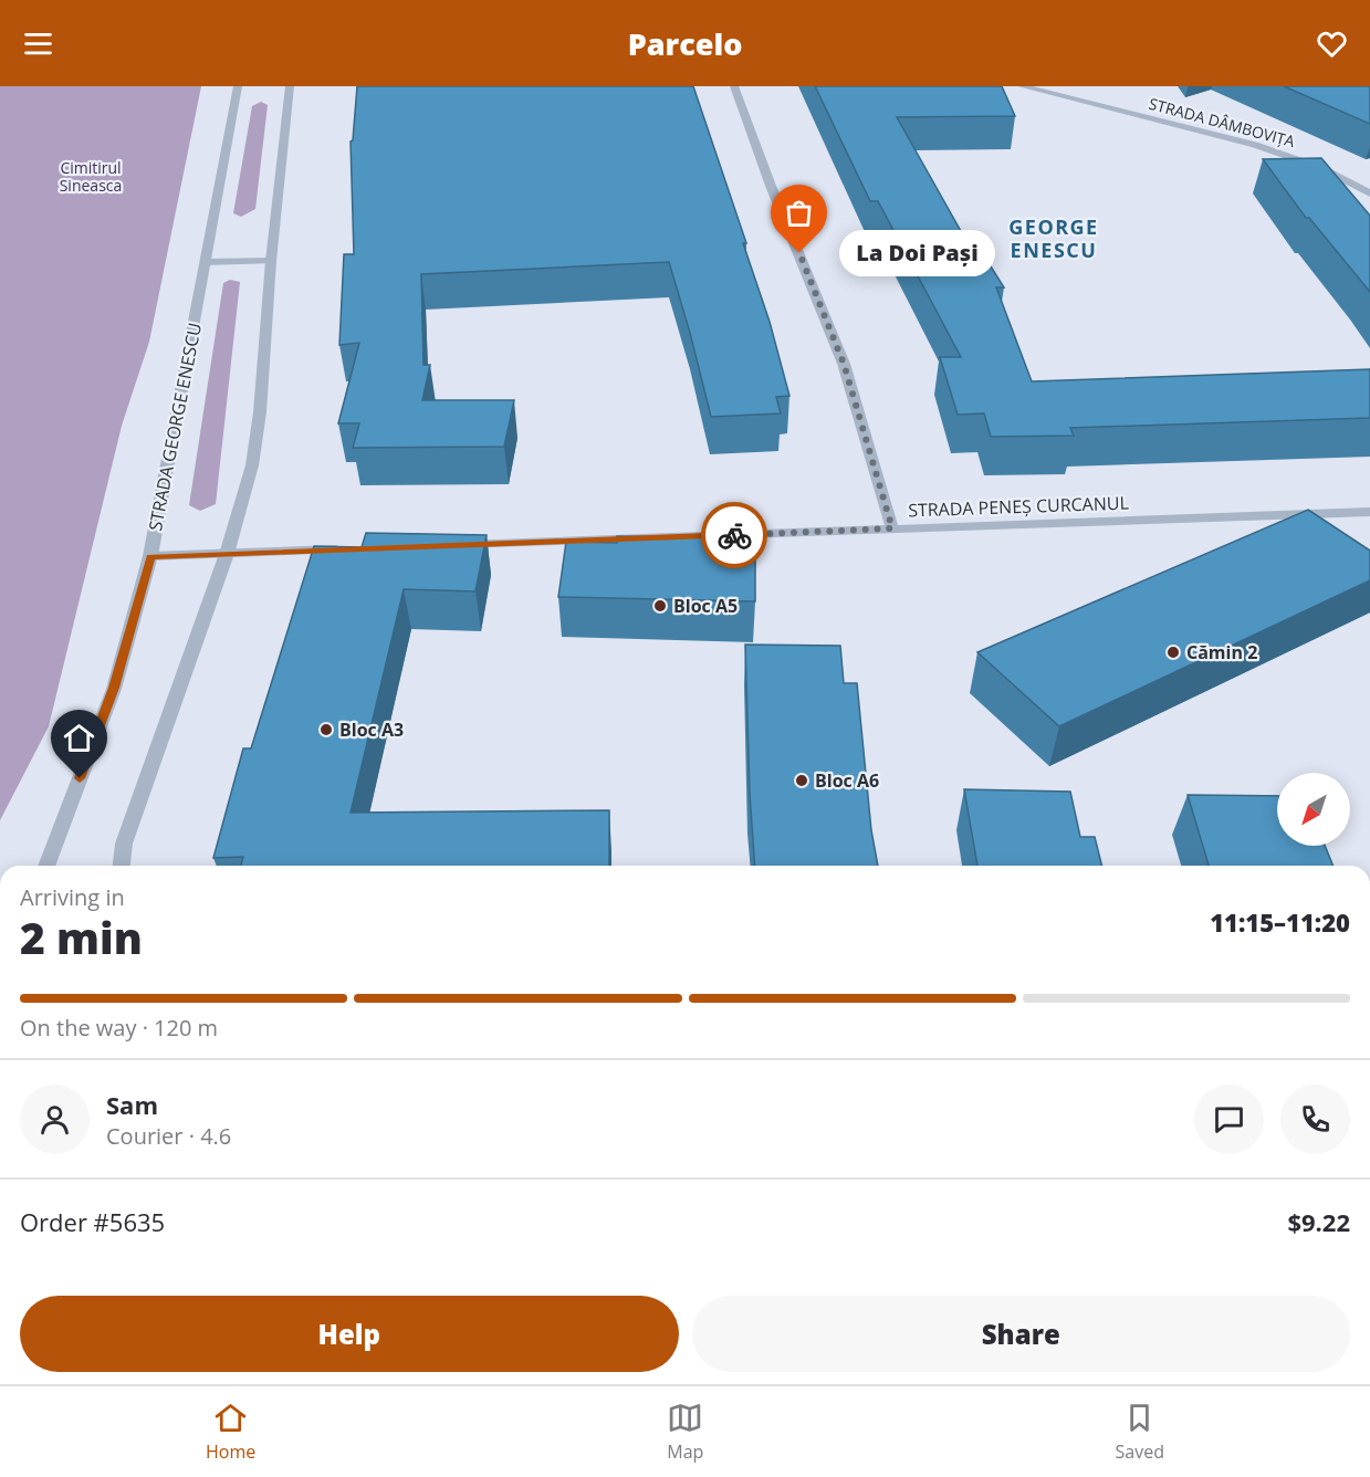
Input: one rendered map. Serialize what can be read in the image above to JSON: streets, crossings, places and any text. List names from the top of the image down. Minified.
{"streets":{"street":["STRADA DÂMBOVIȚA","STRADA GEORGE ENESCU","STRADA PENEȘ CURCANUL"]},"districts":["GEORGE ENESCU"],"parks":["Cimitirul Sineasca"],"places":["La Doi Pași","Bloc A5","Cămin 2","Bloc A3","Bloc A6"],"north":"bottom left","page":{"header":"Parcelo","bubble":"La Doi Pași","heading":["2 min","Arriving in","11:15–11:20"],"panel":["Sam","Courier · 4.6","Order #5635","$9.22"],"bar":"On the way · 120 m","buttons":["Help","Share"],"tabs":["Home","Map","Saved"]}}
